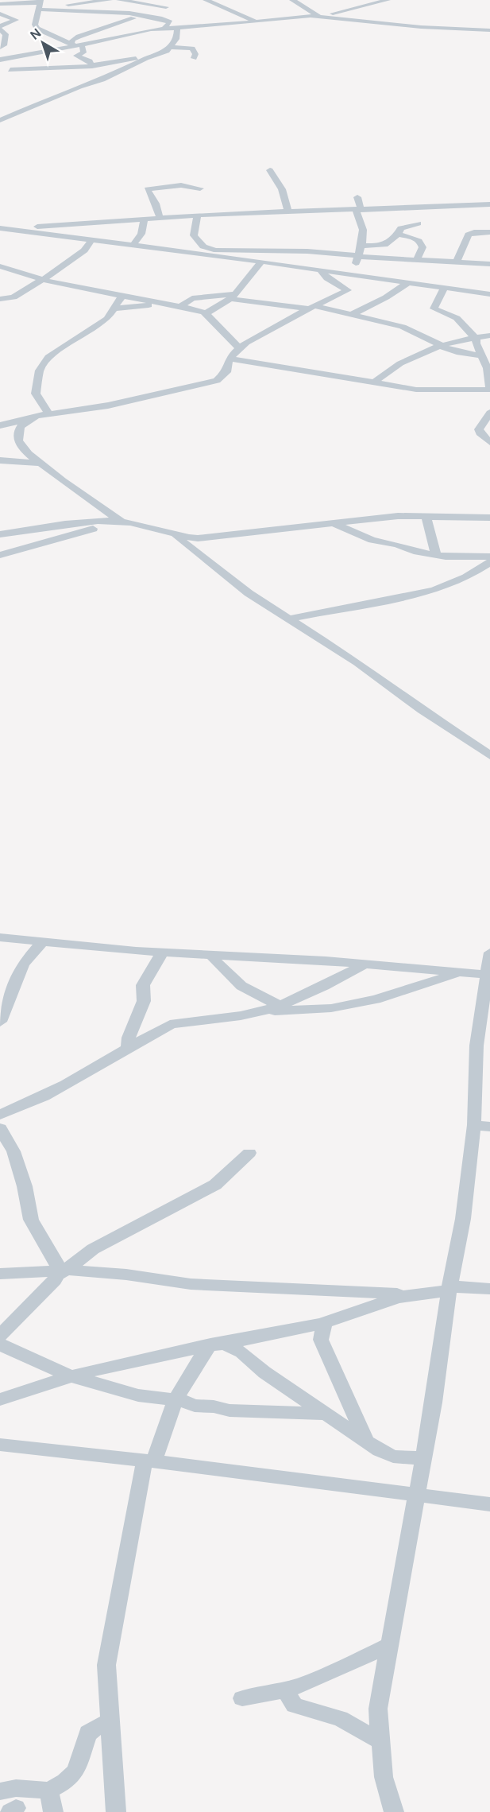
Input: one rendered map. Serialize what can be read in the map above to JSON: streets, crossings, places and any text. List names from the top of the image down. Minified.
{"north":"top left"}
